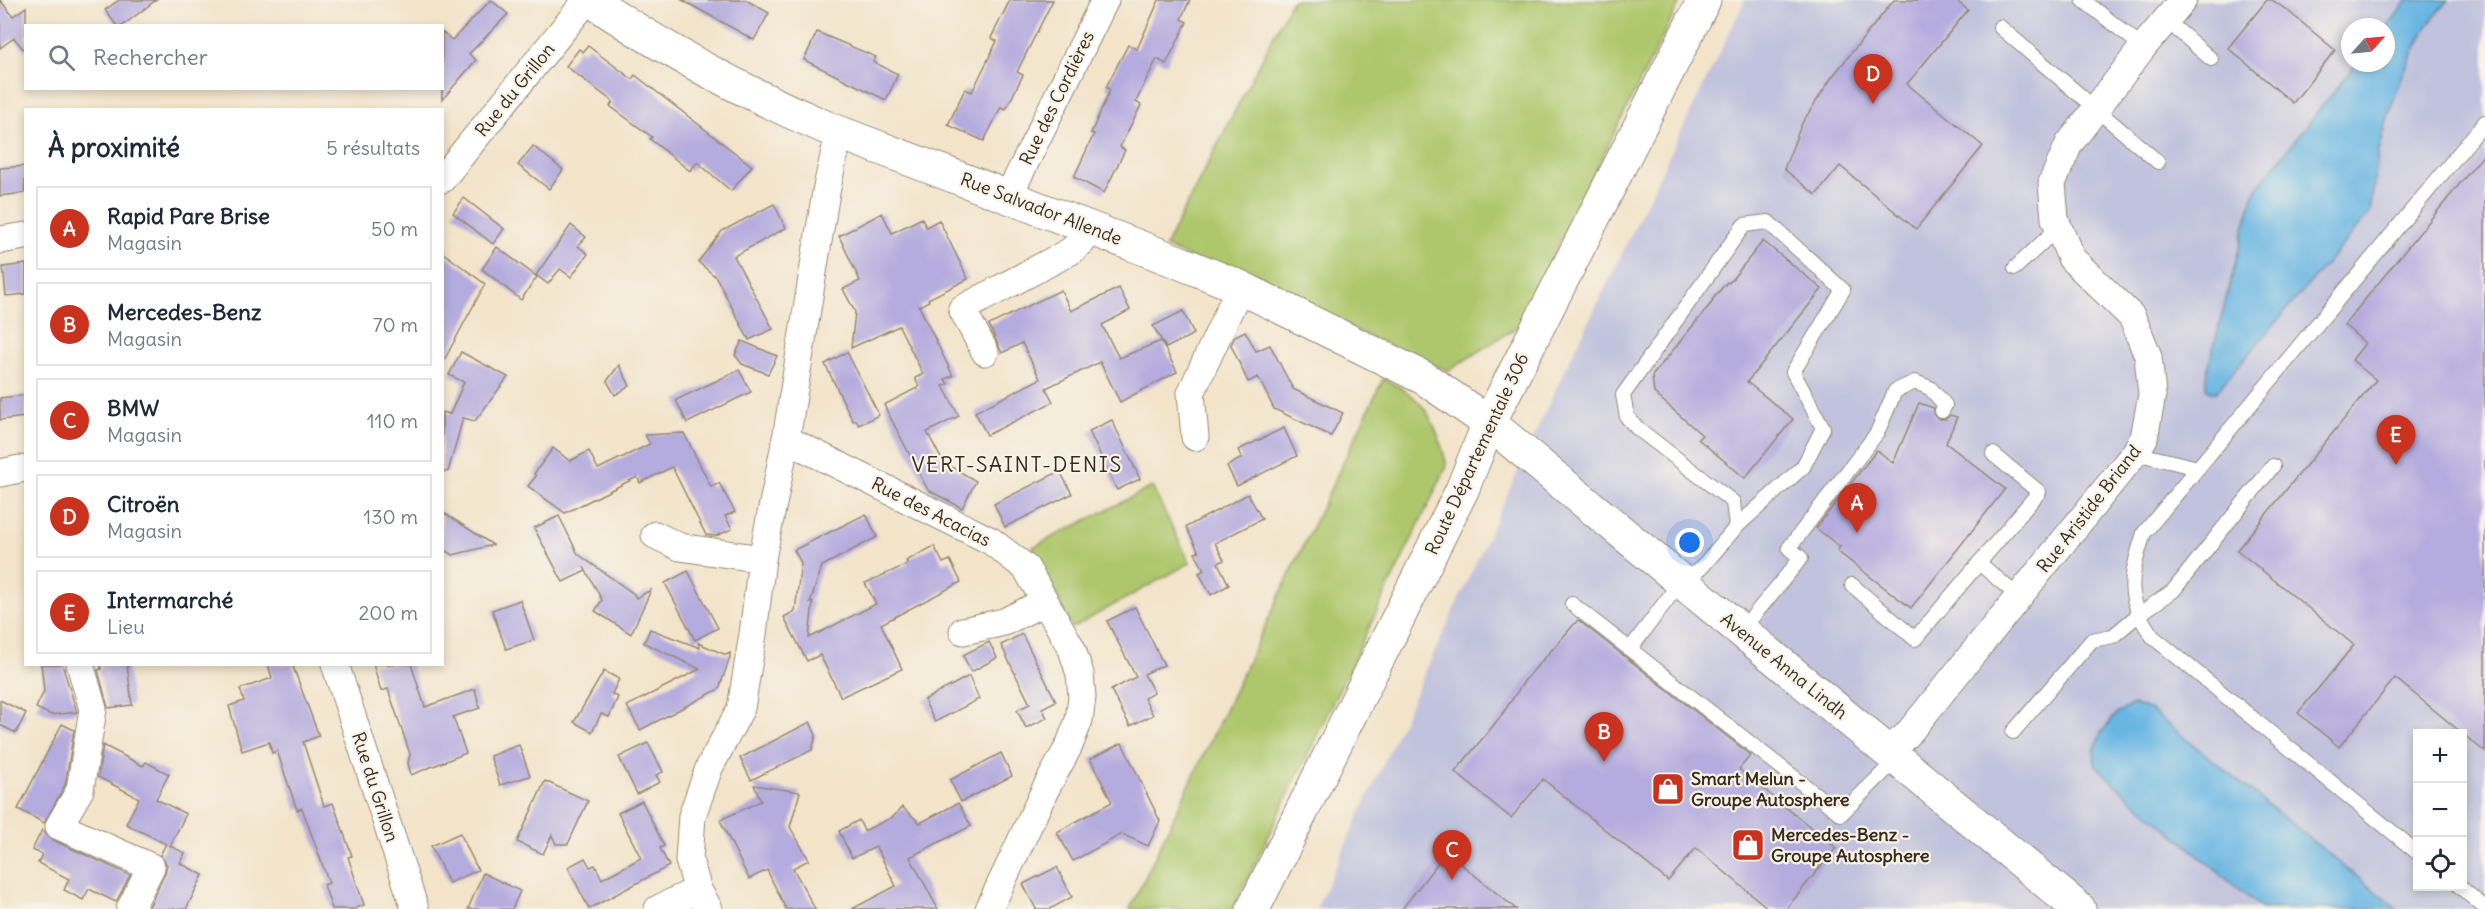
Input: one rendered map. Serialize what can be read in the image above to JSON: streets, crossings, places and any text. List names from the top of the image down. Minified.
{"streets":{"main road":["Rue Salvador Allende","Route Départementale 306","Avenue Anna Lindh"],"street":["Rue du Grillon","Rue des Cordières","Rue Aristide Briand","Rue des Acacias"]},"crossings":[["Rue du Grillon","Rue Salvador Allende"],["Rue des Cordières","Rue Salvador Allende"],["Rue Salvador Allende","Route Départementale 306"],["Rue Salvador Allende","Avenue Anna Lindh"],["Route Départementale 306","Avenue Anna Lindh"],["Rue Aristide Briand","Avenue Anna Lindh"]],"districts":["VERT-SAINT-DENIS"],"places":{"shop":["Smart Melun - Groupe Autosphere","Mercedes-Benz - Groupe Autosphere"]},"north":"top right","page":{"search":"Rechercher","pins":["D","E","A","B","C"],"heading":["À proximité","5 résultats"],"list":[{"mark":"A","name":"Rapid Pare Brise","note":"Magasin","value":"50 m"},{"mark":"B","name":"Mercedes-Benz","note":"Magasin","value":"70 m"},{"mark":"C","name":"BMW","note":"Magasin","value":"110 m"},{"mark":"D","name":"Citroën","note":"Magasin","value":"130 m"},{"mark":"E","name":"Intermarché","note":"Lieu","value":"200 m"}],"map_buttons":["+","−"]}}
